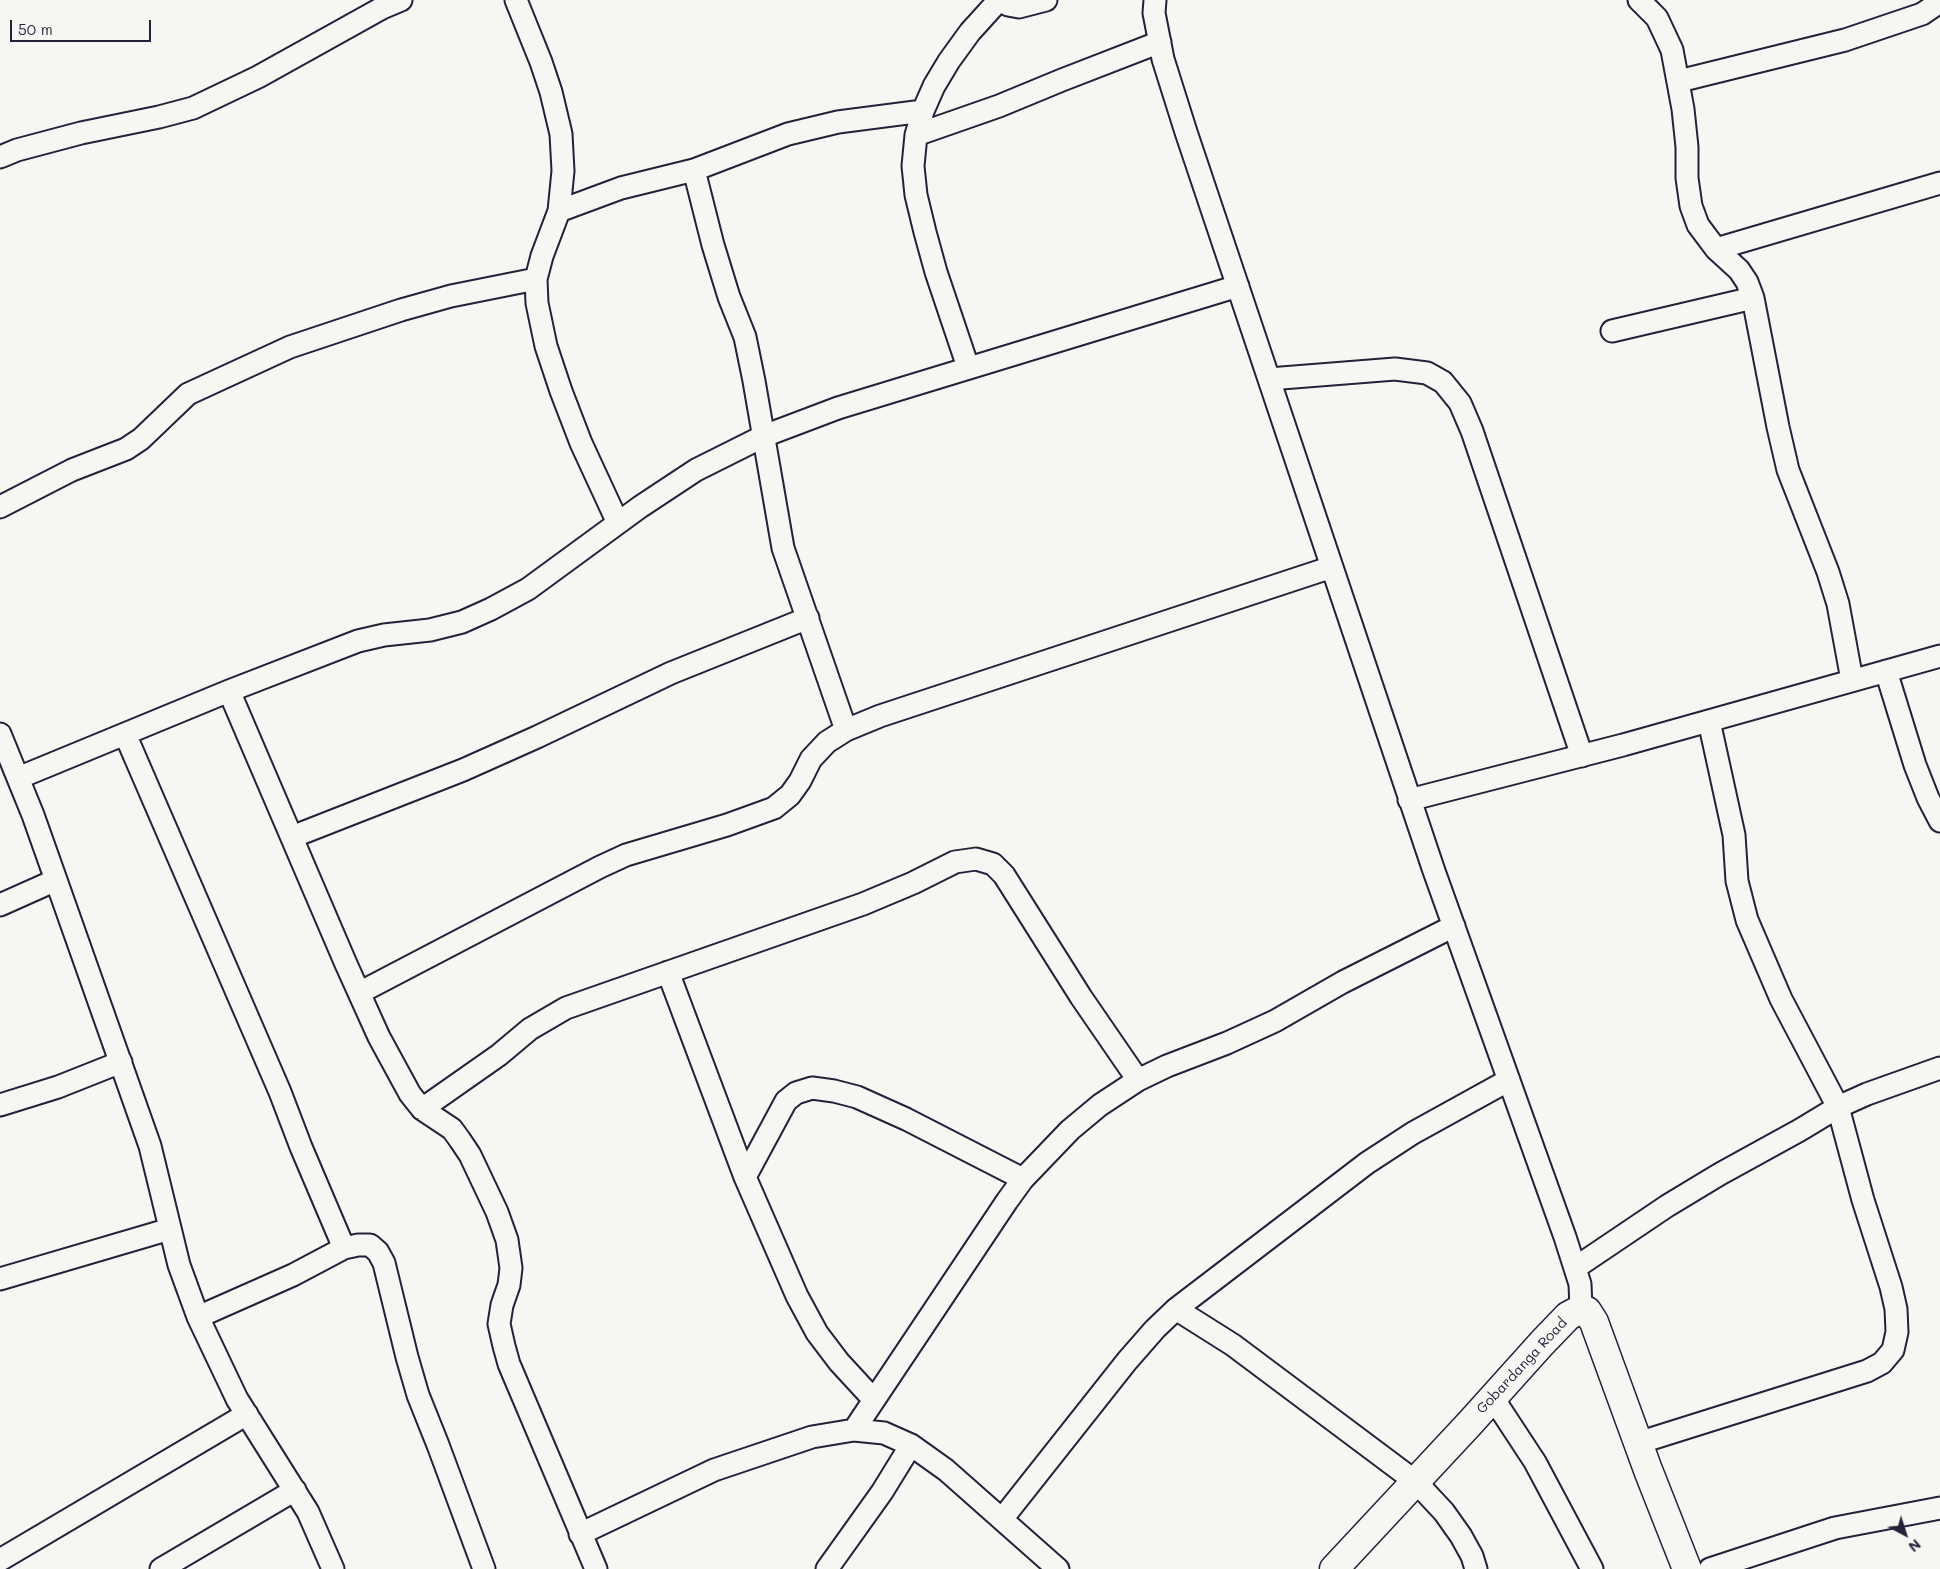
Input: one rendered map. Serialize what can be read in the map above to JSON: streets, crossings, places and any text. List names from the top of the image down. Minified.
{"streets":{"main road":["Gobardanga Road"]},"scale_bar":"50 m","north":"bottom right"}
